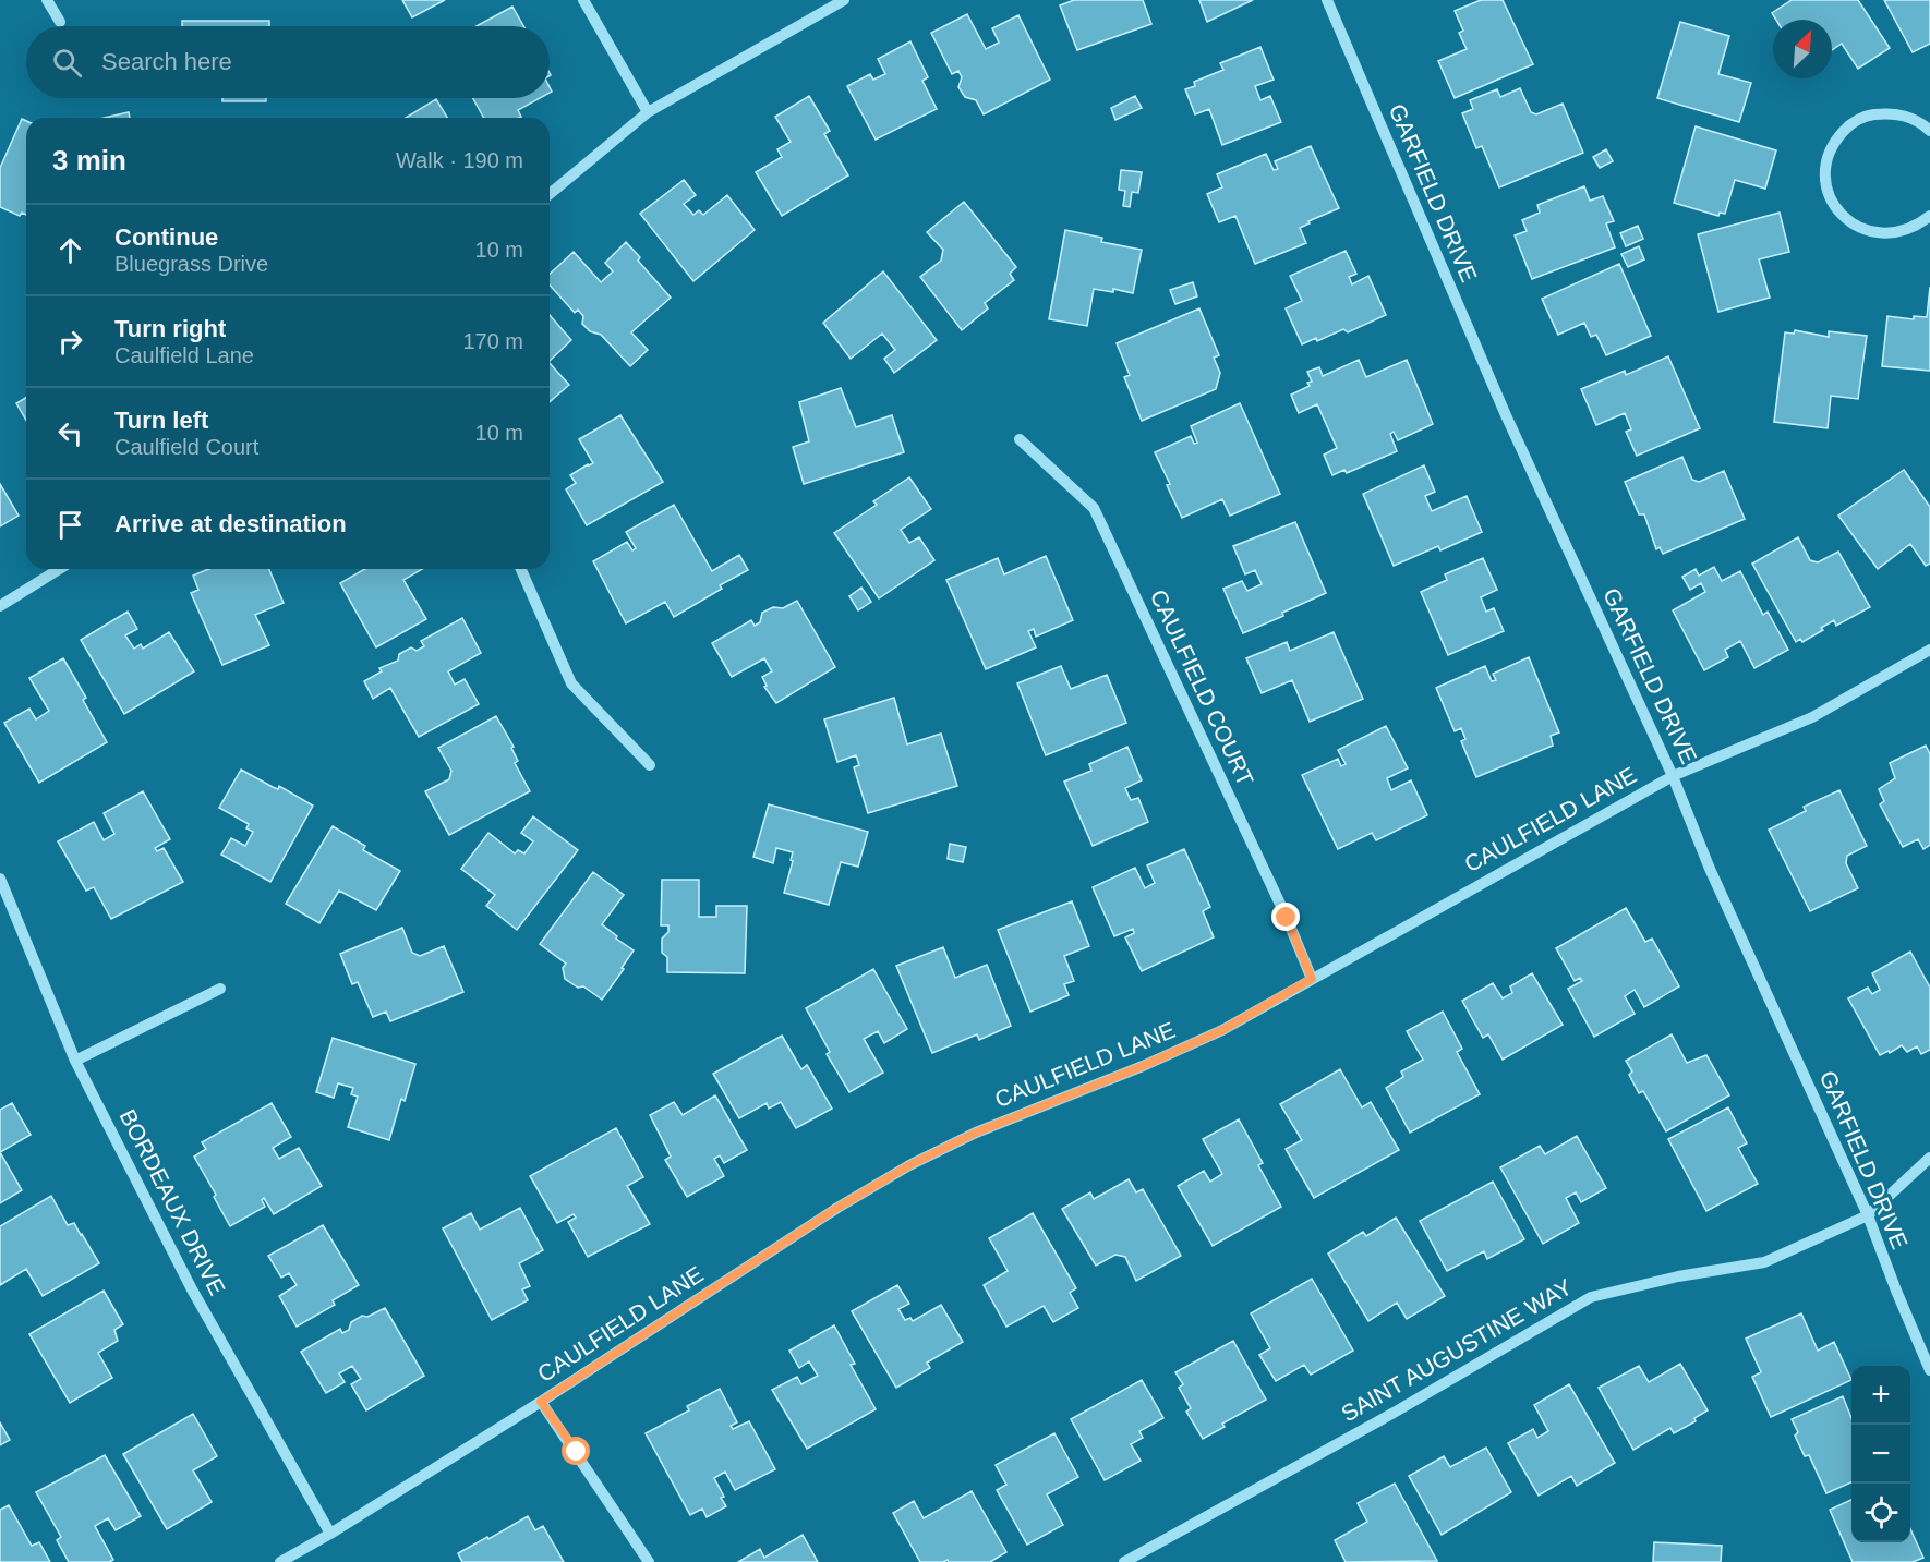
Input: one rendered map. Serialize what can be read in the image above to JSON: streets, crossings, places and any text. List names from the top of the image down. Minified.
{"streets":{"street":["GARFIELD DRIVE","CAULFIELD COURT","CAULFIELD LANE","BORDEAUX DRIVE","SAINT AUGUSTINE WAY"]},"crossings":[["GARFIELD DRIVE","CAULFIELD LANE"],["GARFIELD DRIVE","SAINT AUGUSTINE WAY"],["CAULFIELD COURT","CAULFIELD LANE"],["CAULFIELD LANE","BORDEAUX DRIVE"]],"north":"top right","page":{"search":"Search here","heading":["3 min","Walk · 190 m"],"list":[["Continue","Bluegrass Drive","10 m"],["Turn right","Caulfield Lane","170 m"],["Turn left","Caulfield Court","10 m"],"Arrive at destination"],"map_buttons":["+","−"]}}
